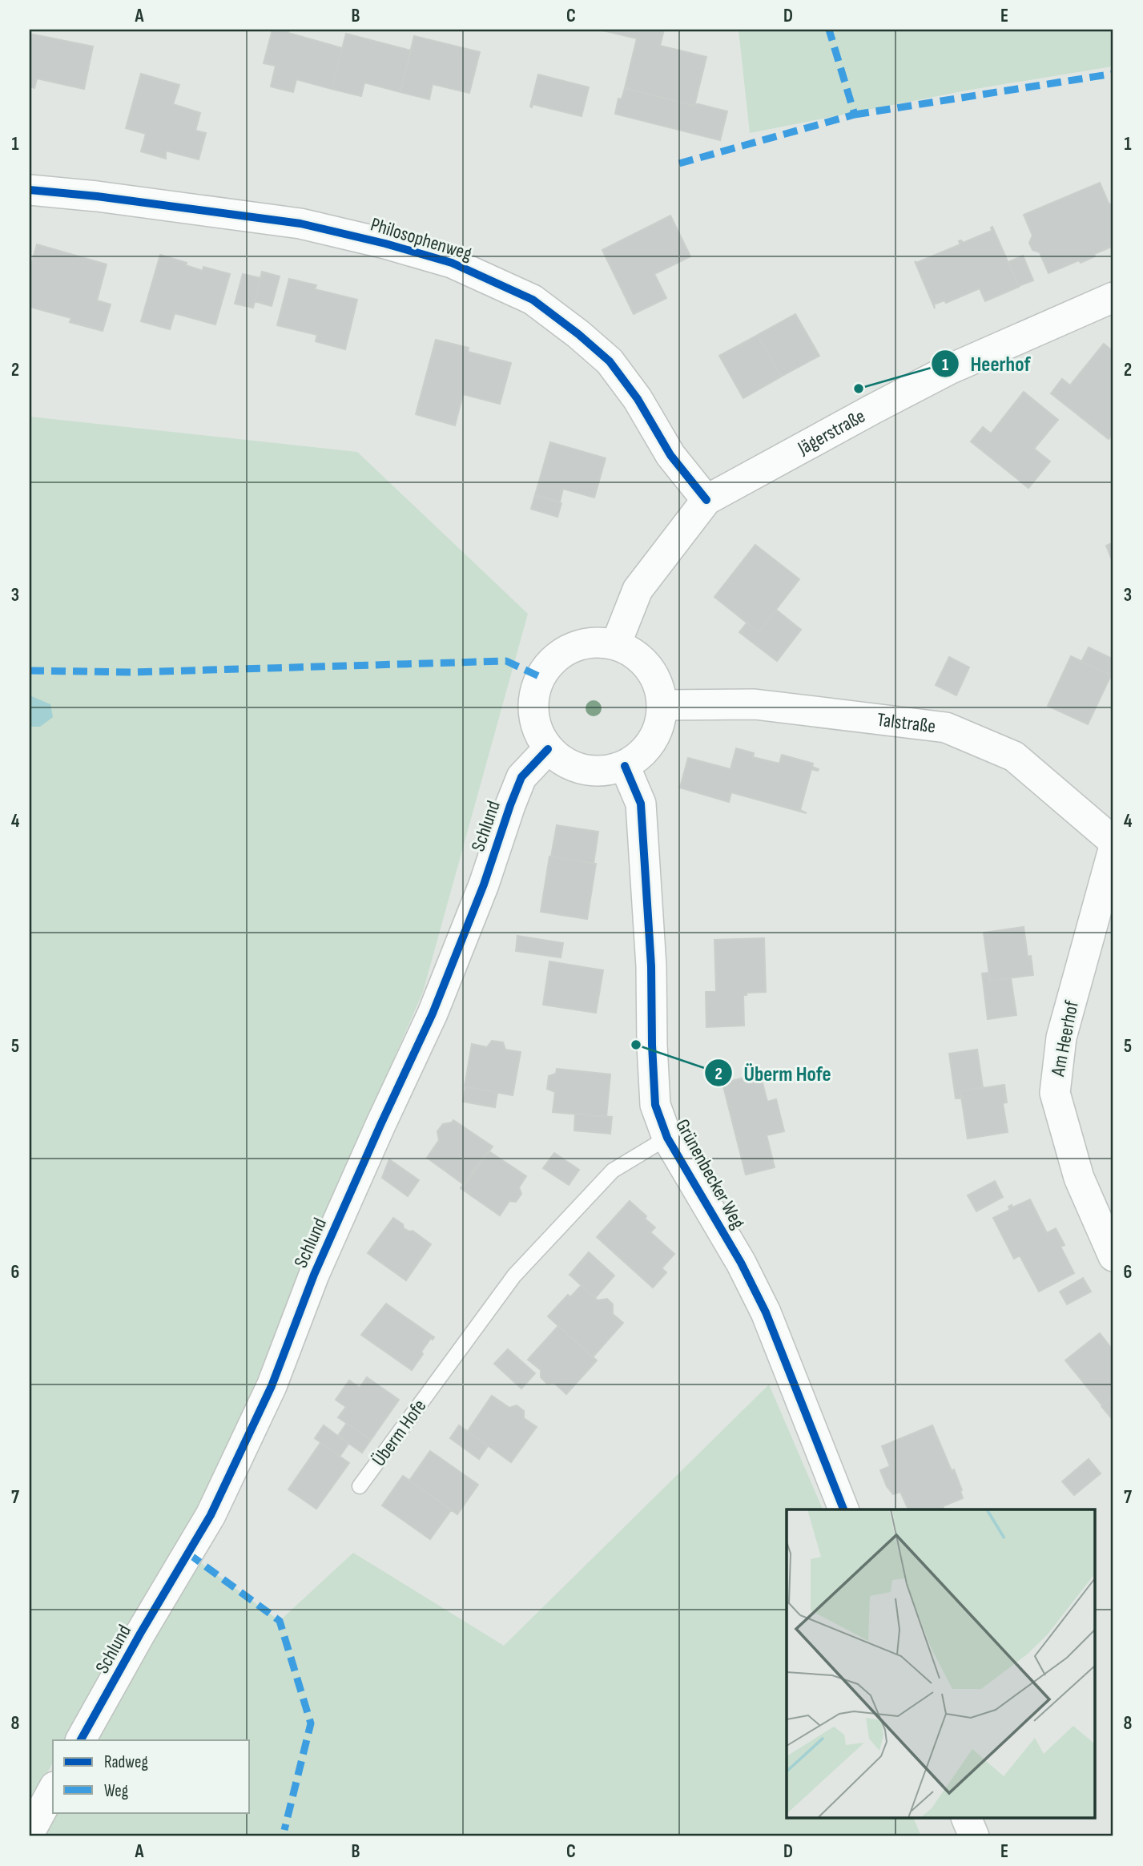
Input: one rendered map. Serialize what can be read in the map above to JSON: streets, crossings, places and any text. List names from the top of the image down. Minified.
{"streets":{"street":["Philosophenweg","Jägerstraße","Talstraße","Schlund","Am Heerhof","Grünenbecker Weg"],"lane":["Überm Hofe"]},"crossings":[["Philosophenweg","Jägerstraße"],["Jägerstraße","Talstraße"],["Jägerstraße","Schlund"],["Jägerstraße","Grünenbecker Weg"],["Talstraße","Schlund"],["Talstraße","Grünenbecker Weg"],["Schlund","Grünenbecker Weg"],["Grünenbecker Weg","Überm Hofe"]],"places":["Heerhof","Überm Hofe"],"legend":["Radweg","Weg"],"grid":{"columns":["A","B","C","D","E"],"rows":["1","2","3","4","5","6","7","8"]}}
